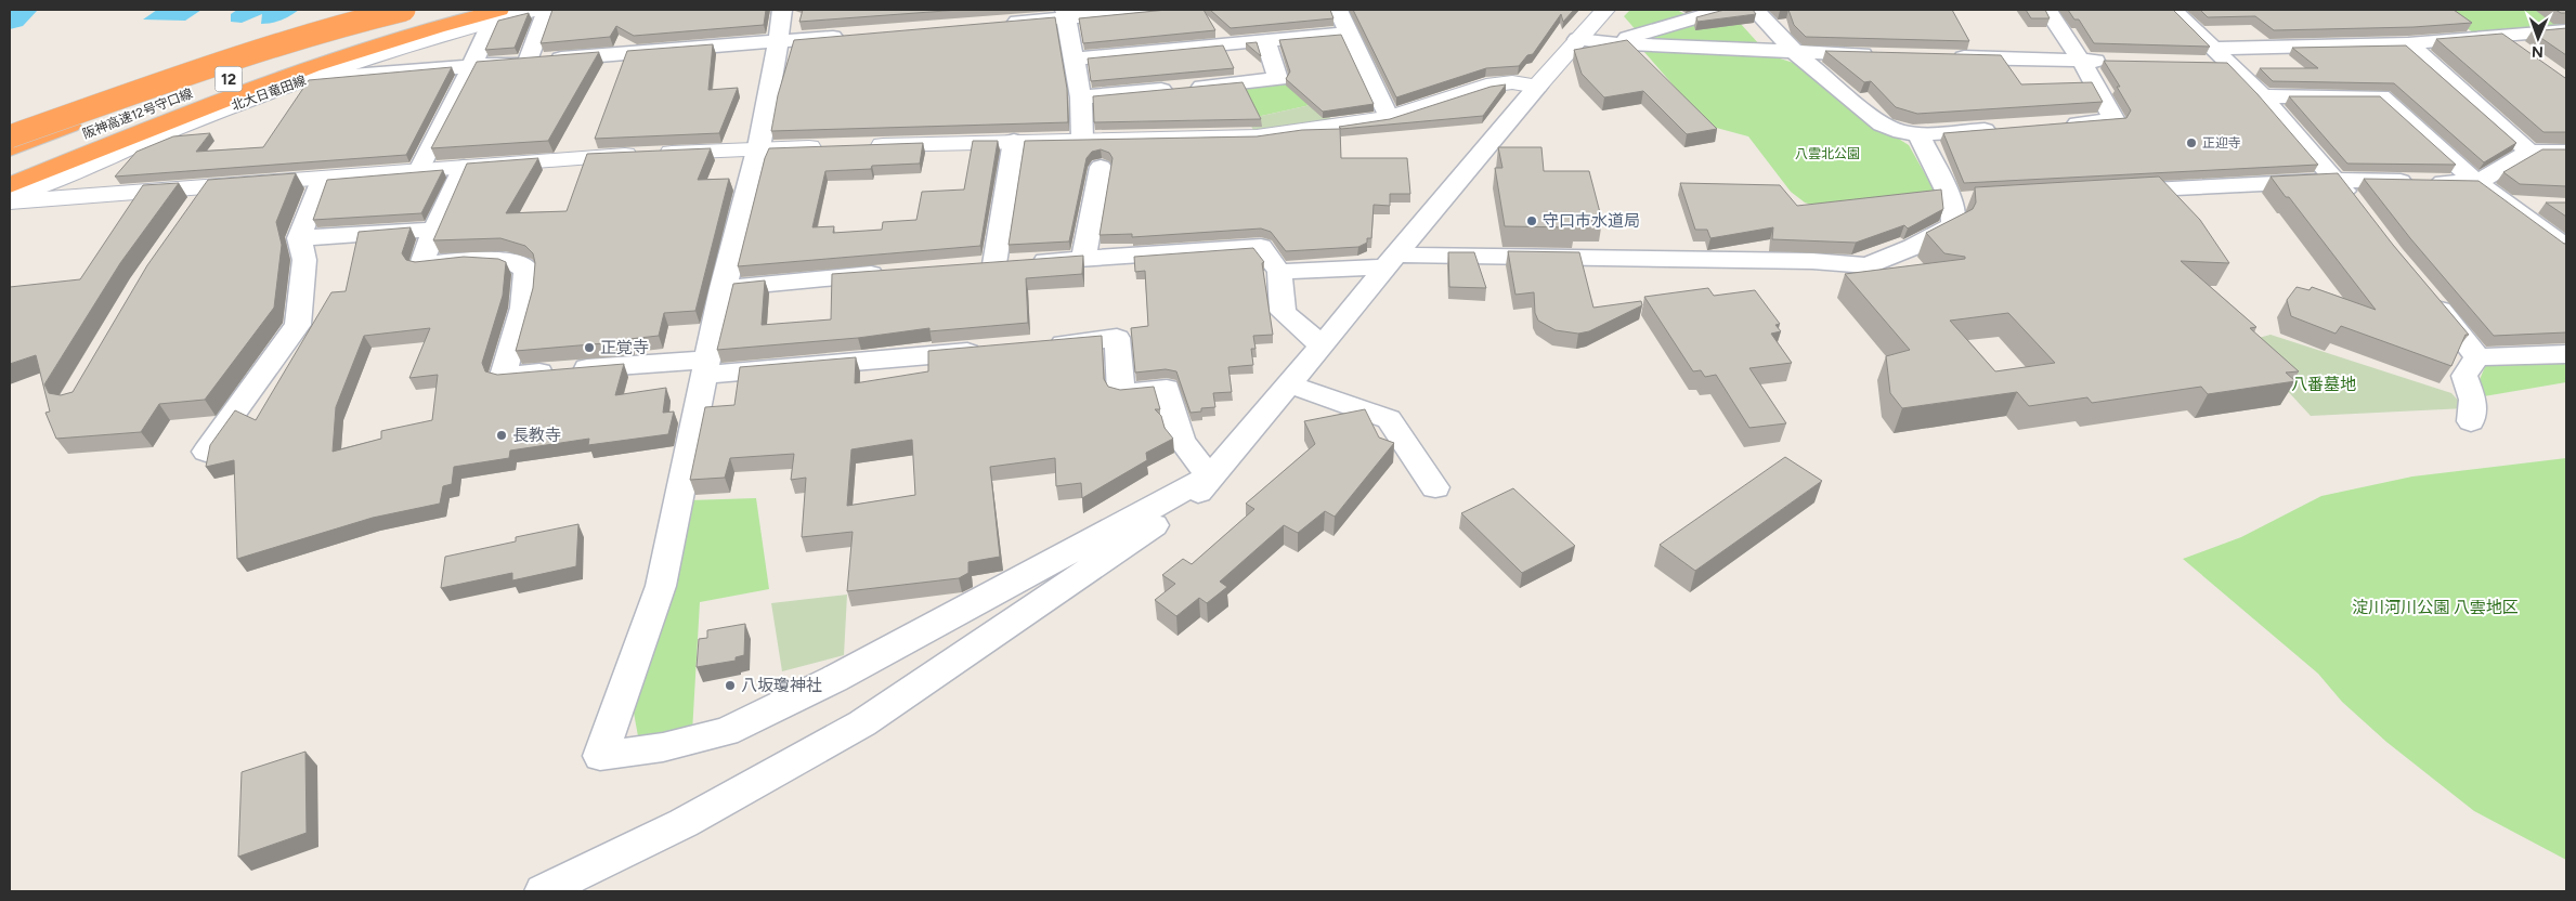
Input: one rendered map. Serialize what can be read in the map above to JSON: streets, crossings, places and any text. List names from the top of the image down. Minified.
{"streets":{"highway":["12","阪神高速12号守口線"],"street":["北大日竜田線"]},"parks":["八雲北公園","八番墓地","淀川河川公園 八雲地区"],"places":["正迎寺","守口市水道局","正覚寺","長教寺","八坂瓊神社"],"north":"bottom"}
